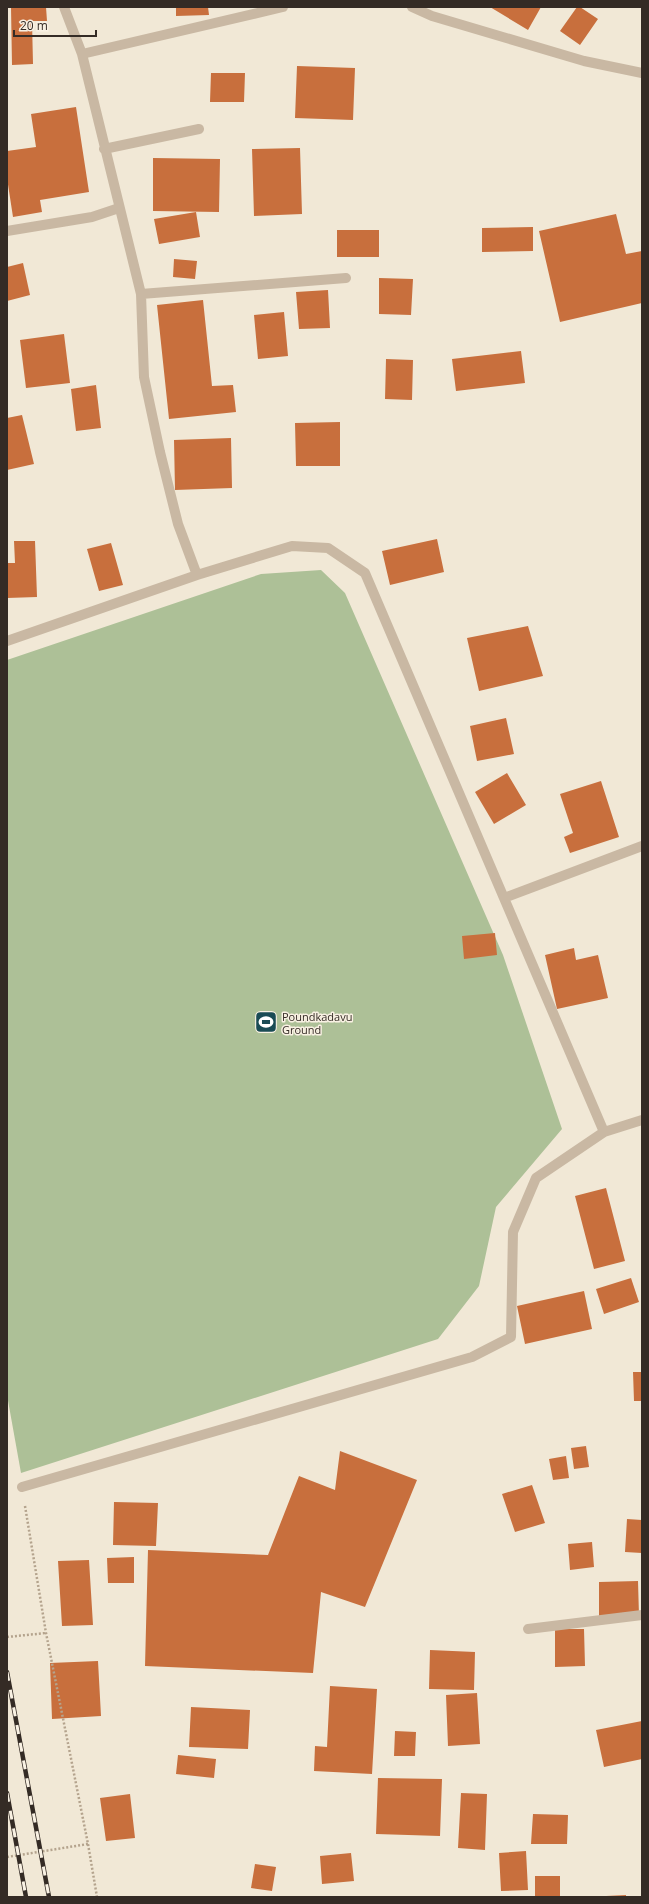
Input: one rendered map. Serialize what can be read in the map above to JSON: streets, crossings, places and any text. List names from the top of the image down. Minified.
{"places":{"sports":["Poundkadavu Ground"]},"scale_bar":"20 m"}
